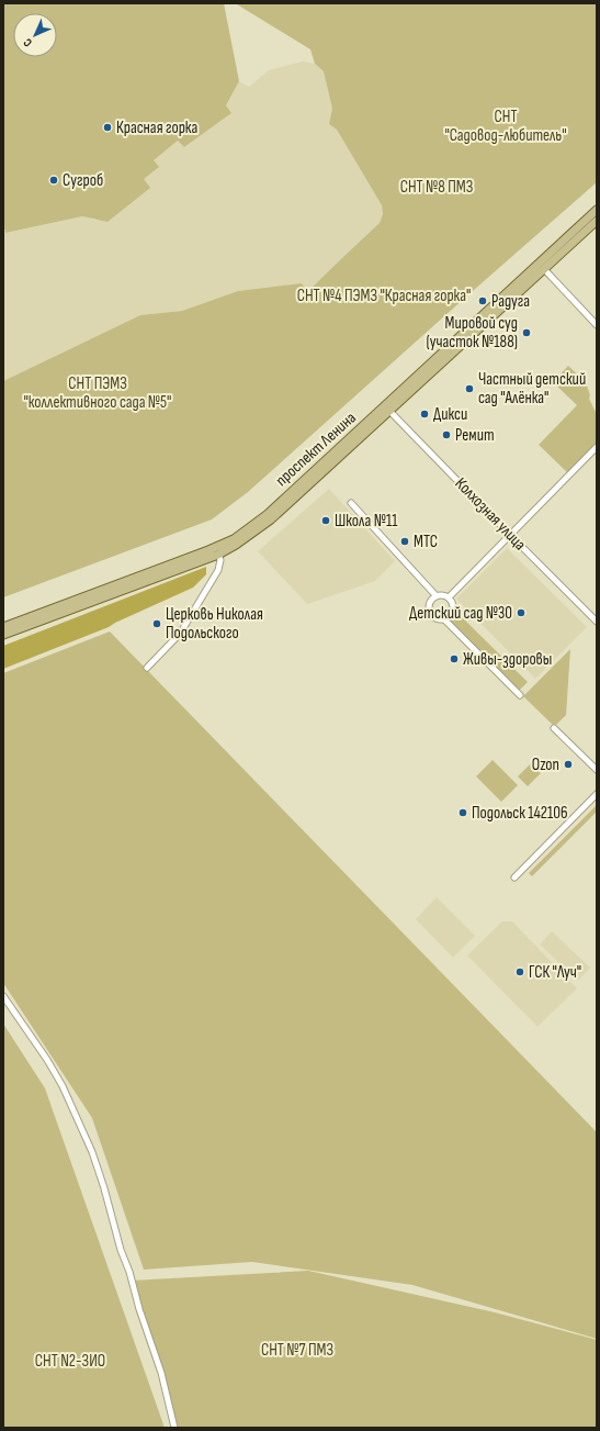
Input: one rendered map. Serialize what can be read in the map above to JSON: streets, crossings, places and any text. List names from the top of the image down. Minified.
{"streets":{"main road":["проспект Ленина"],"street":["Колхозная улица"]},"crossings":[["проспект Ленина","Колхозная улица"]],"parks":["СНТ \"Садовод-любитель\"","СНТ №8 ПМЗ","СНТ №4 ПЭМЗ \"Красная горка\"","СНТ ПЭМЗ \"коллективного сада №5\"","СНТ №7 ПМЗ","СНТ N2-ЗИО"],"places":["Красная горка","Сугроб","Радуга","Мировой суд (участок №188)","Частный детский сад \"Алёнка\"","Дикси","Ремит","Школа №11","МТС","Детский сад №30","Церковь Николая Подольского","Живы-здоровы","Ozon","Подольск 142106","ГСК \"Луч\""],"north":"bottom left"}
